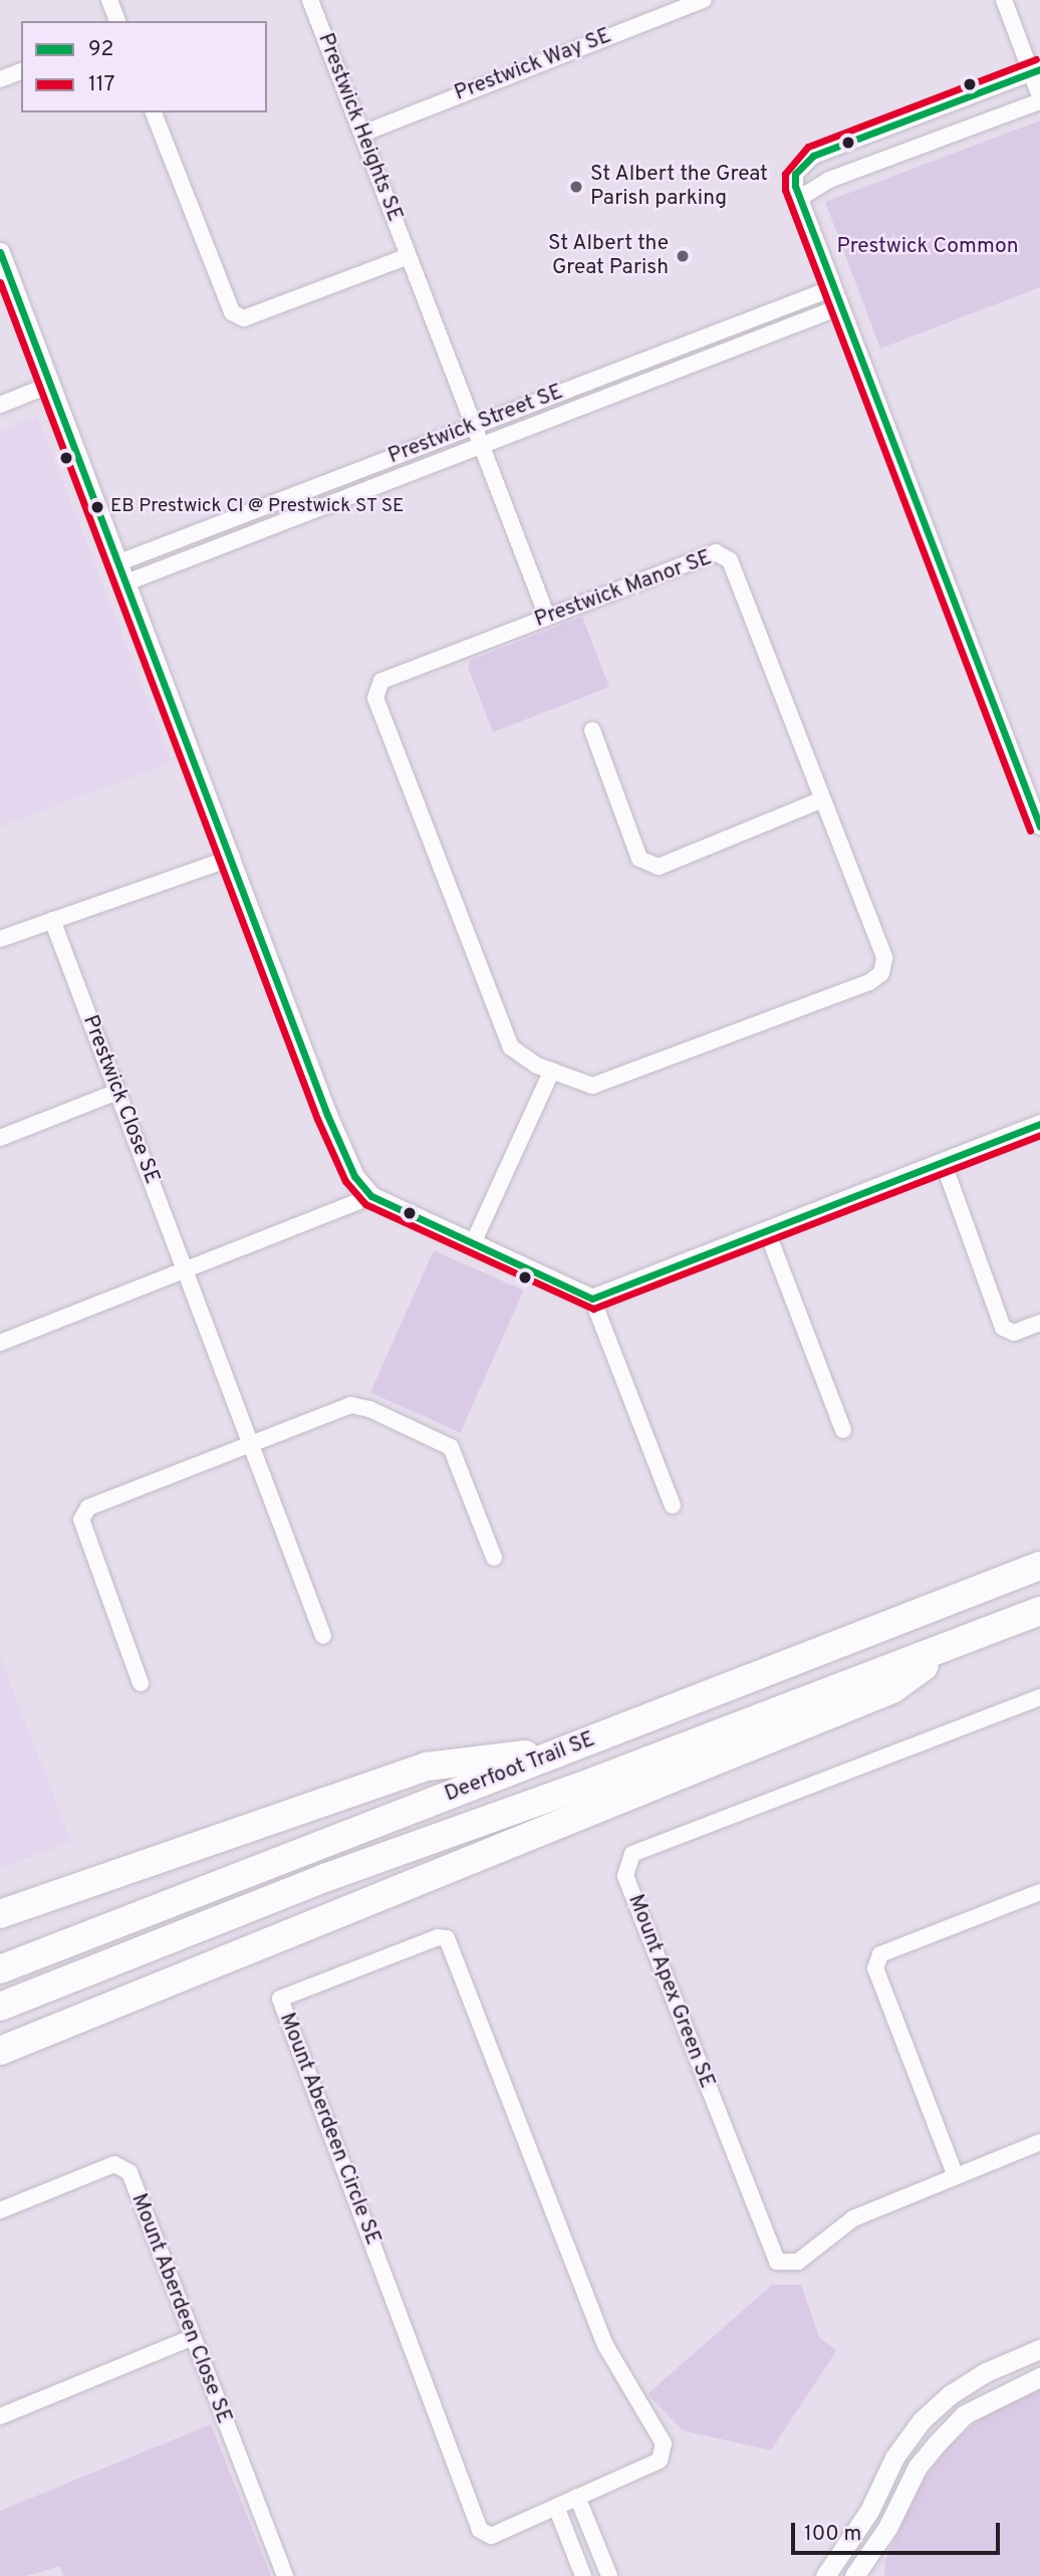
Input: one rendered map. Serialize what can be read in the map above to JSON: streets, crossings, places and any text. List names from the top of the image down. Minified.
{"streets":{"highway":["Deerfoot Trail SE"],"street":["Prestwick Way SE","Prestwick Heights SE","Prestwick Street SE","Prestwick Manor SE","Prestwick Close SE","Mount Apex Green SE","Mount Aberdeen Circle SE","Mount Aberdeen Close SE"]},"crossings":[["Prestwick Way SE","Prestwick Heights SE"],["Prestwick Heights SE","Prestwick Street SE"],["Prestwick Heights SE","Prestwick Manor SE"]],"parks":["Prestwick Common"],"places":["St Albert the Great Parish parking","St Albert the Great Parish","EB Prestwick CI @ Prestwick ST SE"],"lines":["transit line 117","transit line 92"],"legend":["92","117"],"scale_bar":"100 m"}
